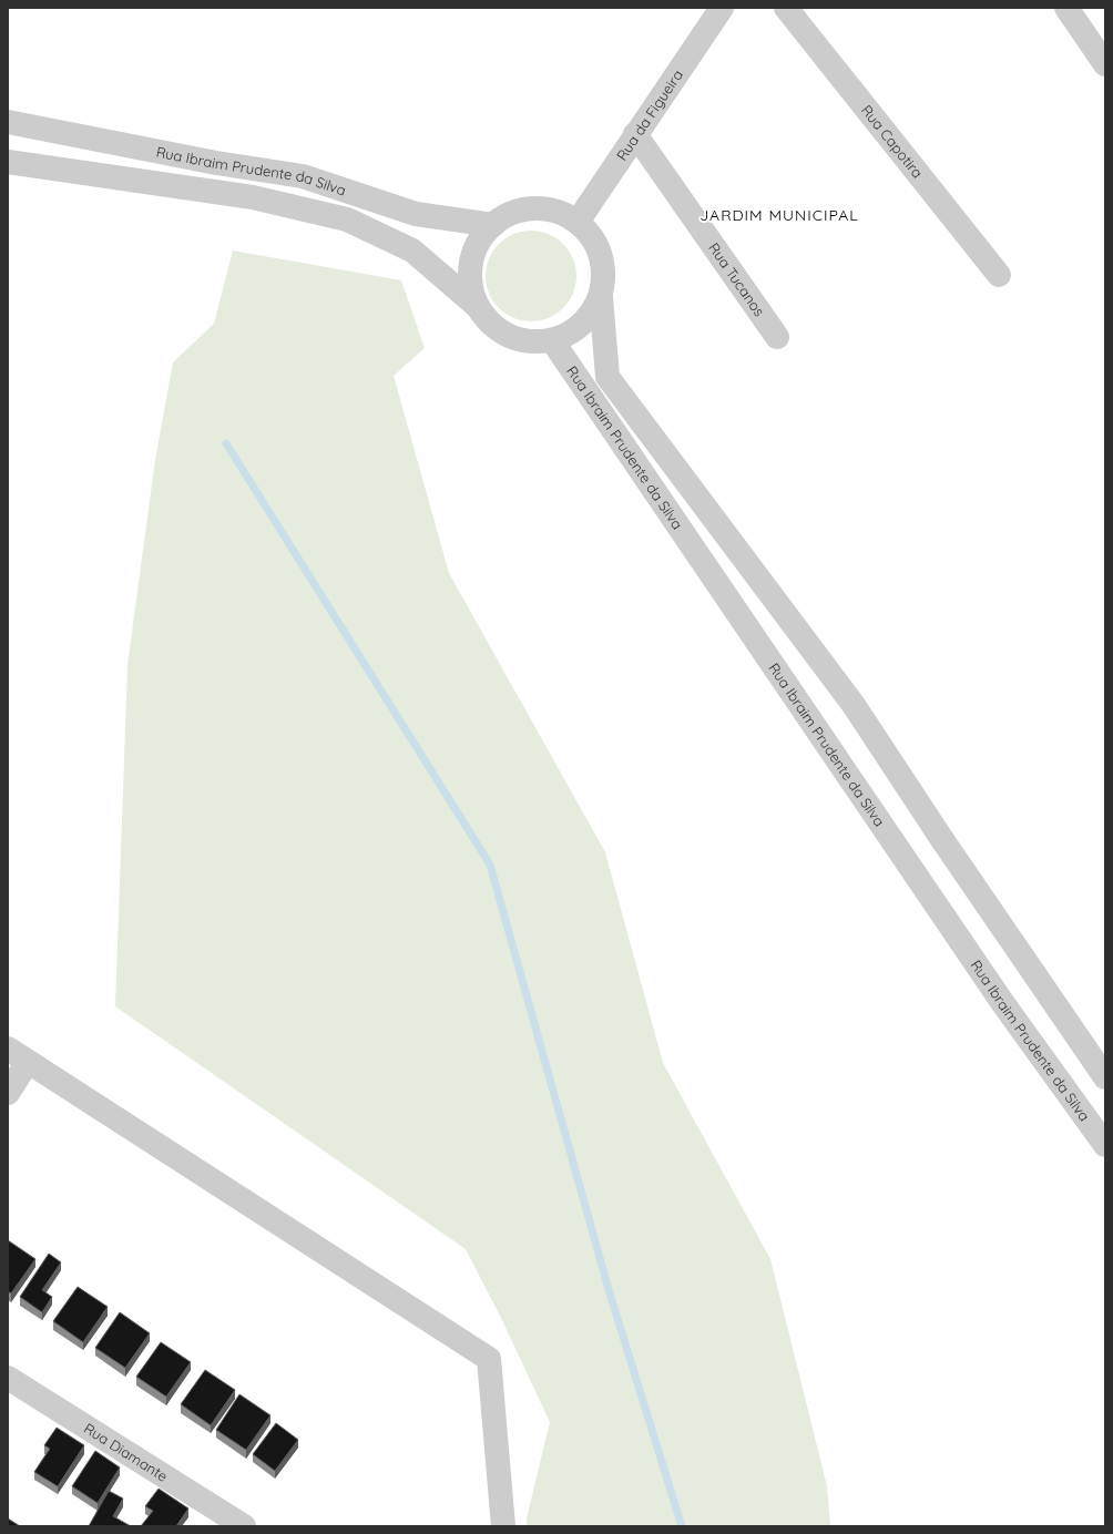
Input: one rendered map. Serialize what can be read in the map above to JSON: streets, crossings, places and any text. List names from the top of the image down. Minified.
{"streets":{"street":["Rua da Figueira","Rua Capotira","Rua Ibraim Prudente da Silva","Rua Tucanos","Rua Diamante"]},"crossings":[["Rua da Figueira","Rua Ibraim Prudente da Silva"],["Rua da Figueira","Rua Tucanos"]],"districts":["JARDIM MUNICIPAL"]}
